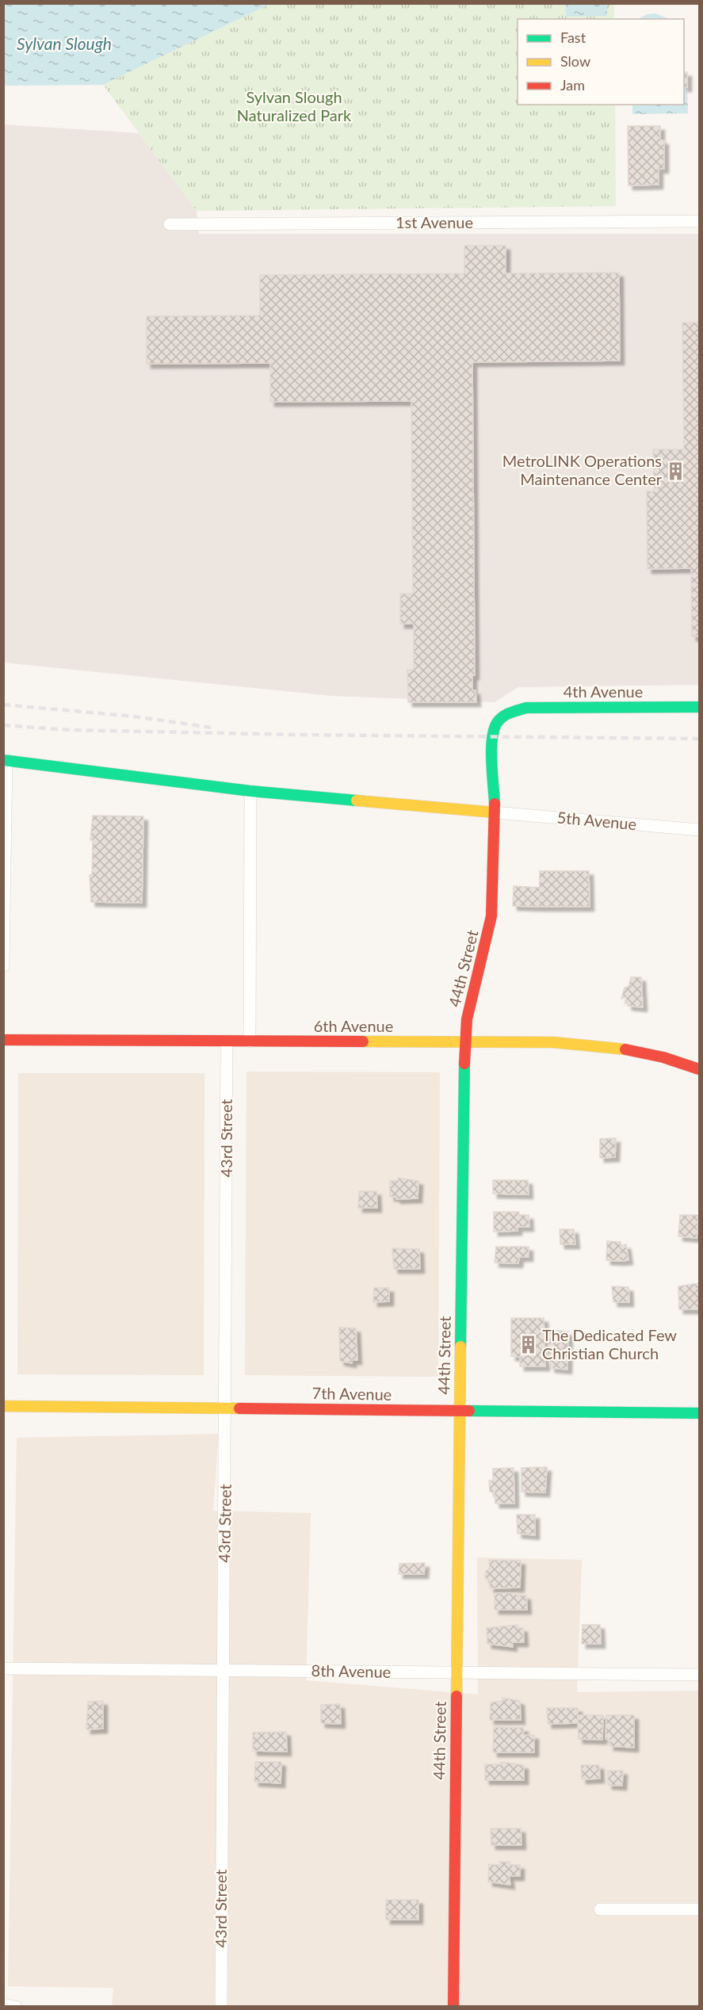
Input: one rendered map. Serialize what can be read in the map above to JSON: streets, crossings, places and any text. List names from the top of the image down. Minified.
{"streets":{"street":["1st Avenue","4th Avenue","5th Avenue","44th Street","6th Avenue","43rd Street","7th Avenue","8th Avenue"]},"crossings":[["4th Avenue","44th Street"],["5th Avenue","44th Street"],["44th Street","6th Avenue"],["44th Street","7th Avenue"],["44th Street","8th Avenue"],["6th Avenue","43rd Street"],["43rd Street","7th Avenue"],["43rd Street","8th Avenue"]],"water":["Sylvan Slough"],"parks":["Sylvan Slough Naturalized Park"],"places":{"building":["MetroLINK Operations Maintenance Center","The Dedicated Few Christian Church"]},"legend":["Fast","Slow","Jam"]}
